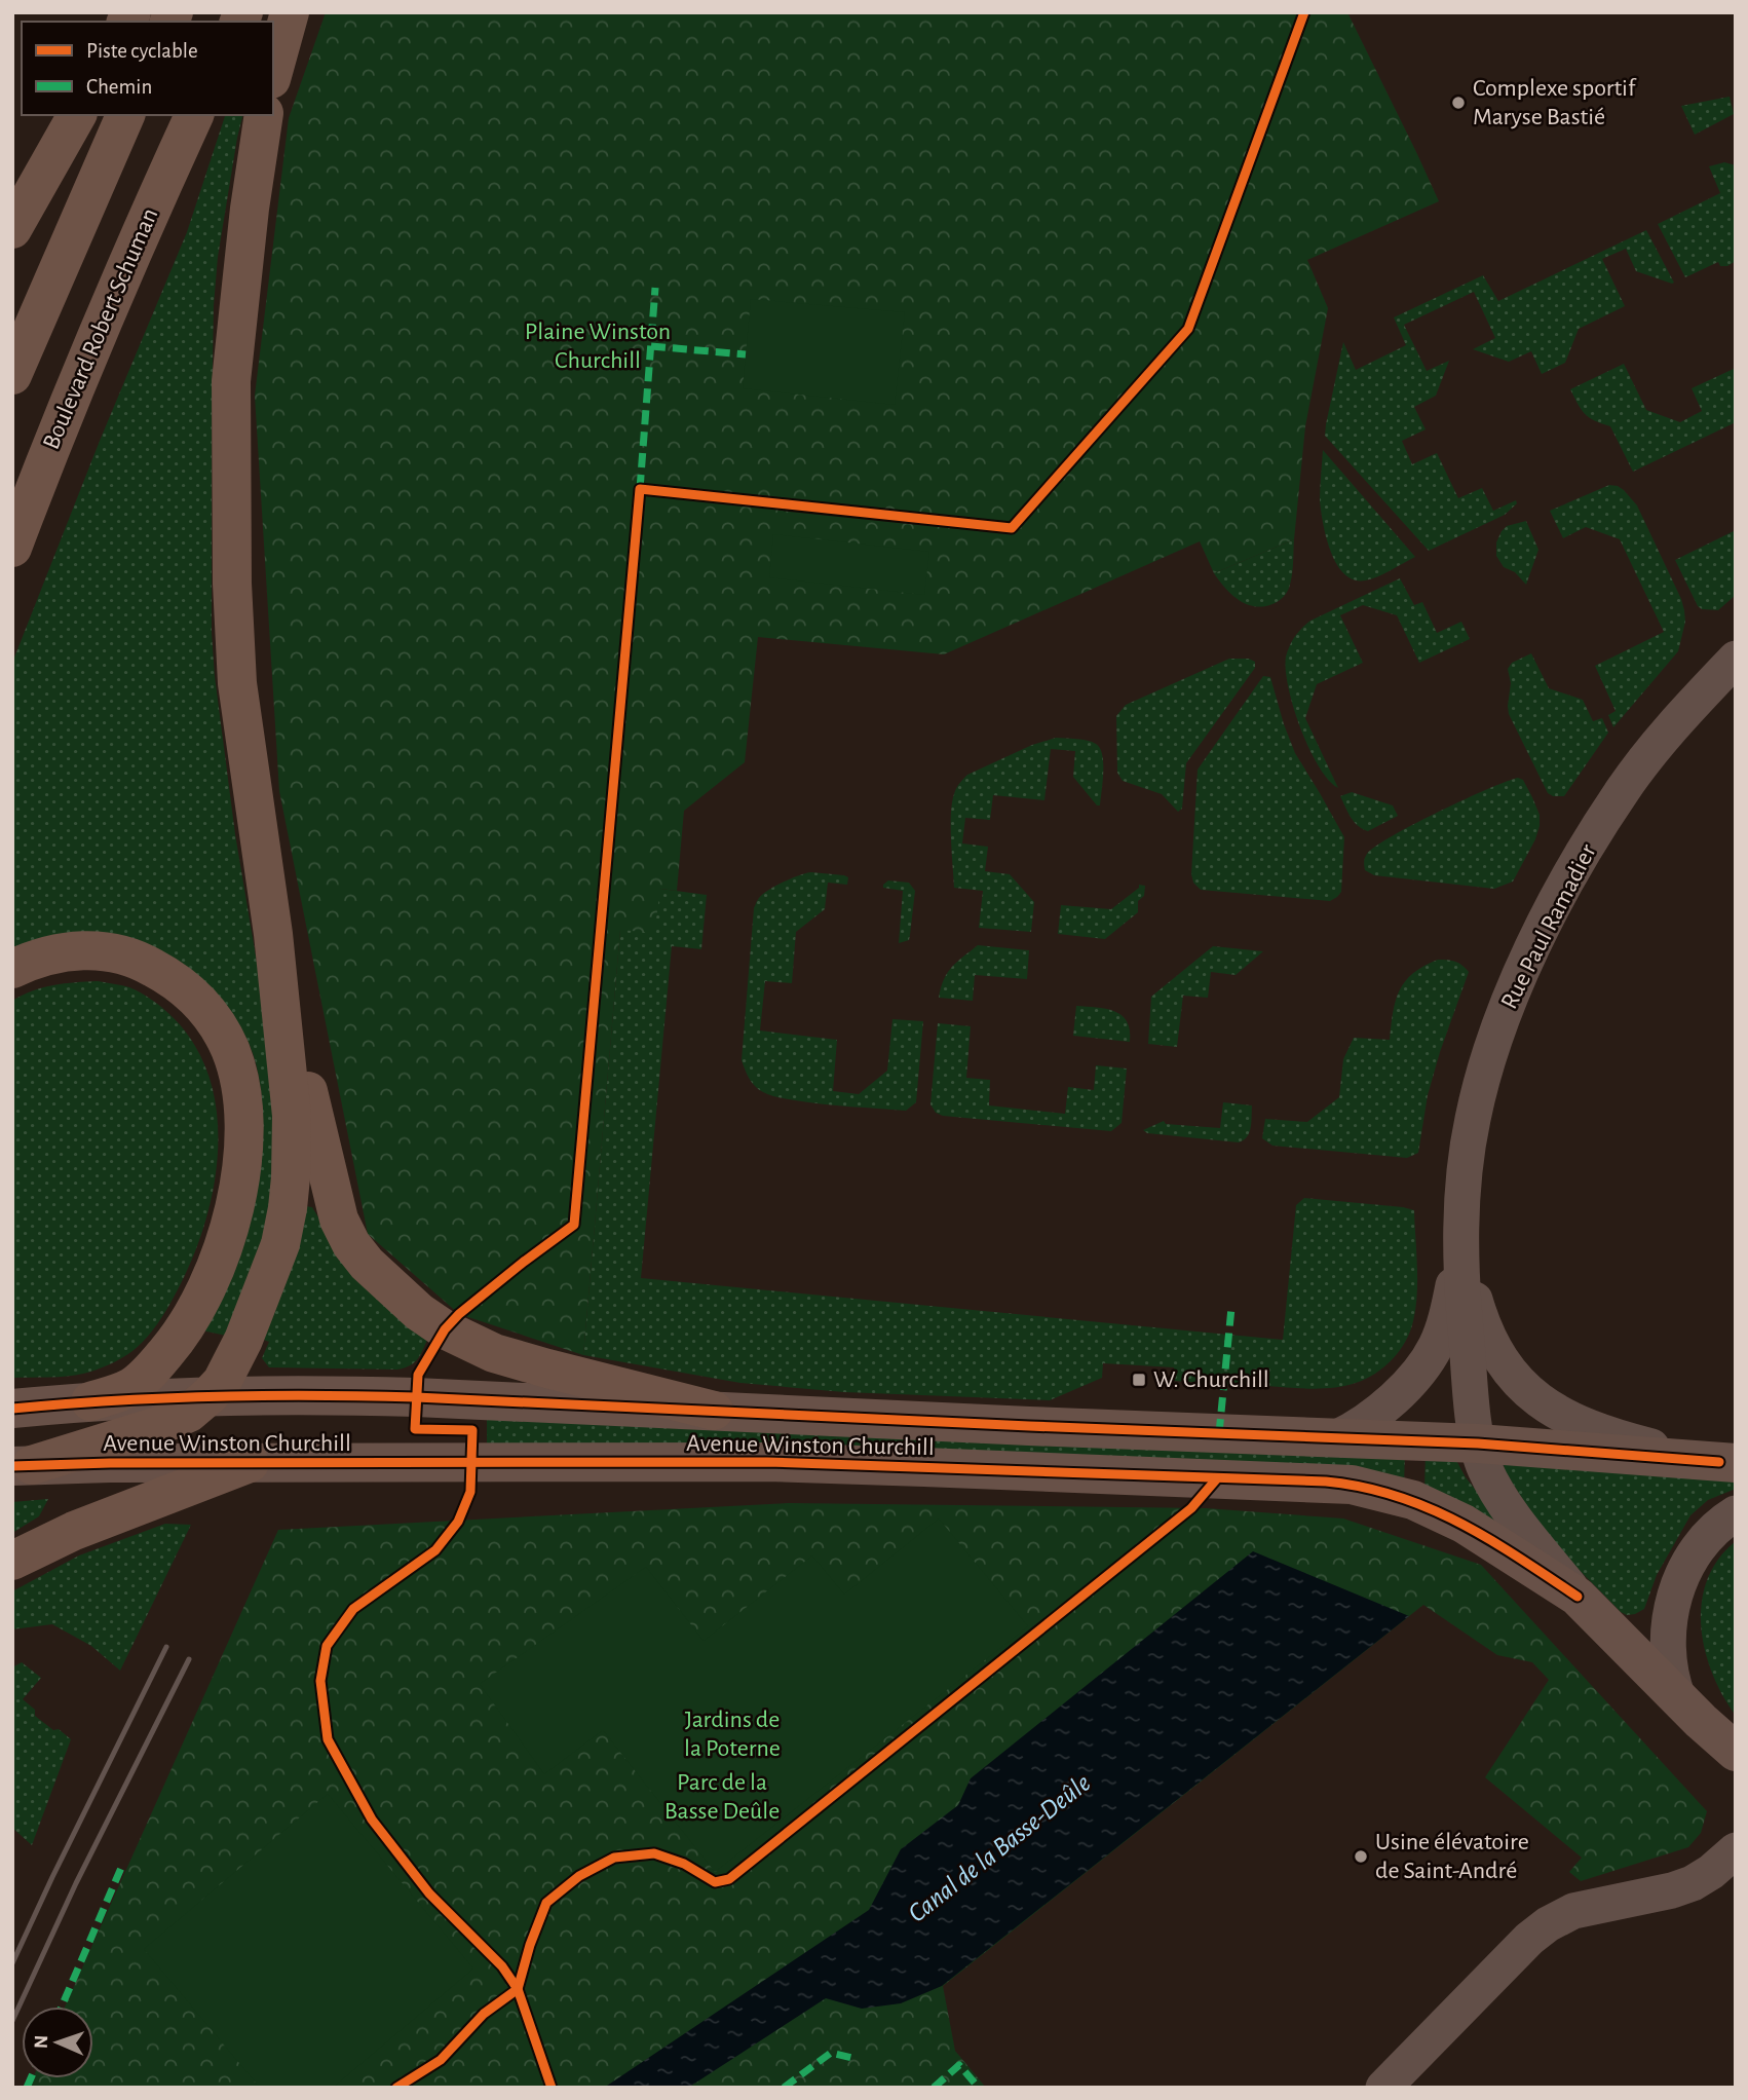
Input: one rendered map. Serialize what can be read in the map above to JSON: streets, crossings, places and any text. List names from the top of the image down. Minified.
{"streets":{"highway":["Boulevard Robert Schuman"],"street":["Rue Paul Ramadier","Avenue Winston Churchill"]},"crossings":[["Rue Paul Ramadier","Avenue Winston Churchill"]],"water":["Canal de la Basse-Deûle"],"parks":["Plaine Winston Churchill","Jardins de la Poterne","Parc de la Basse Deûle"],"places":{"other":["Complexe sportif Maryse Bastié","Usine élévatoire de Saint-André"],"transit":["W. Churchill"]},"legend":["Piste cyclable","Chemin"],"north":"left"}
